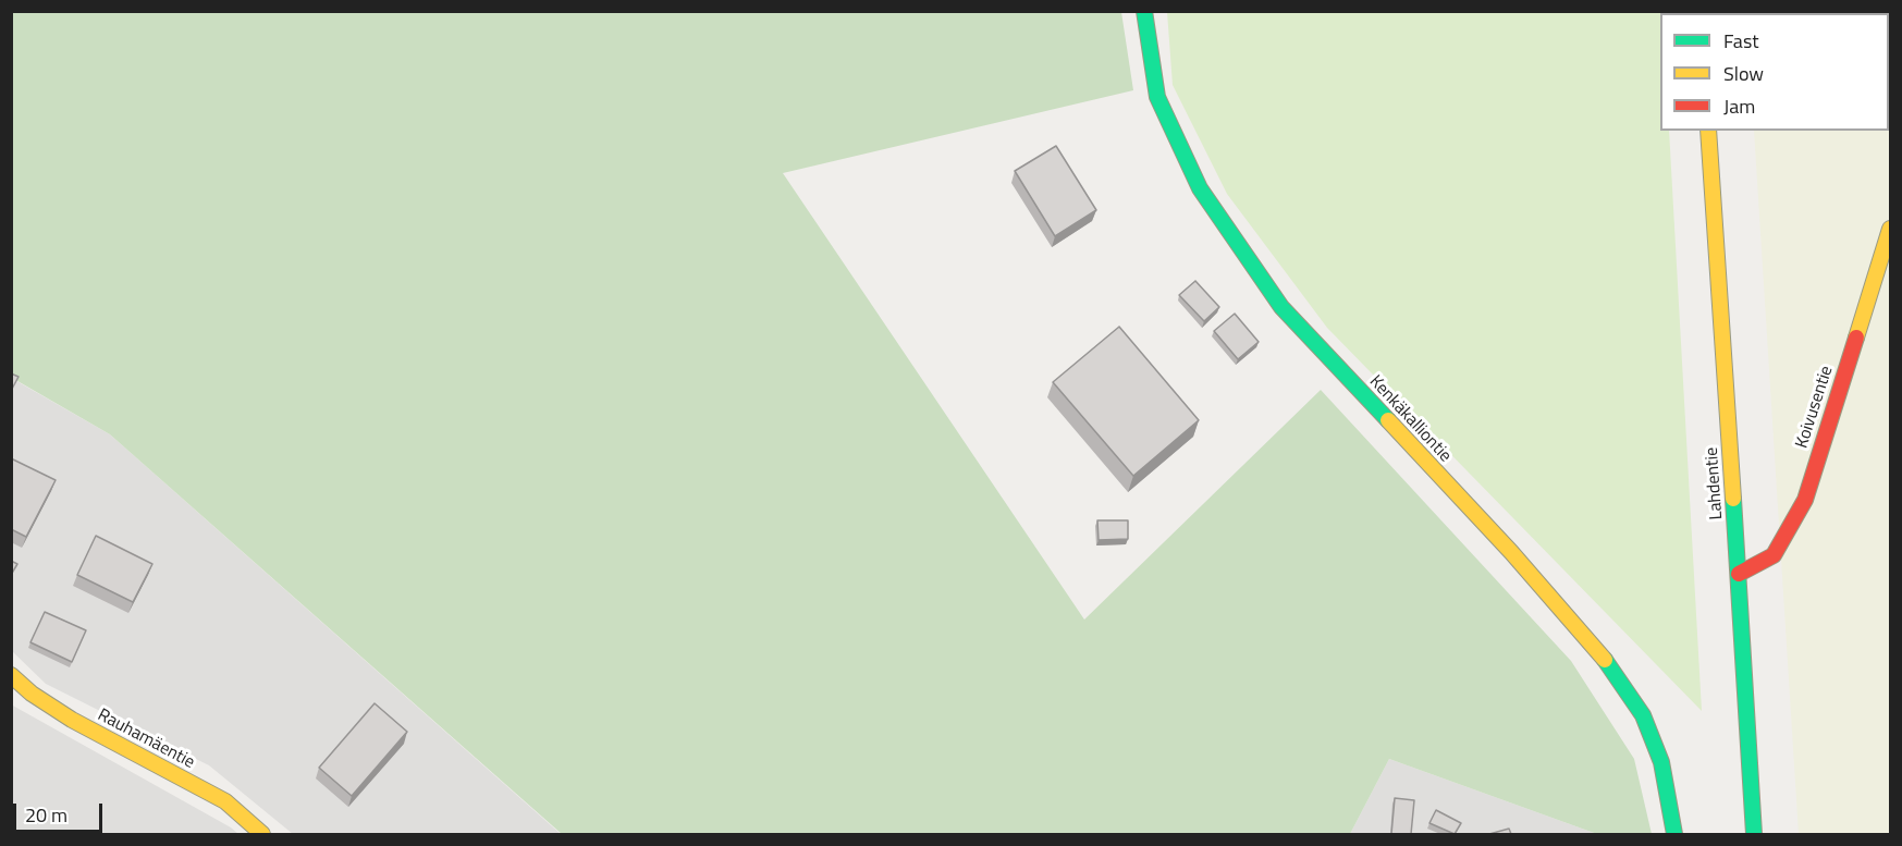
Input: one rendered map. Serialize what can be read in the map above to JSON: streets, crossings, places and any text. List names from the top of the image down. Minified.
{"streets":{"street":["Koivusentie","Kenkäkalliontie","Lahdentie","Rauhamäentie"]},"crossings":[["Koivusentie","Lahdentie"]],"legend":["Fast","Slow","Jam"],"scale_bar":"20 m"}
